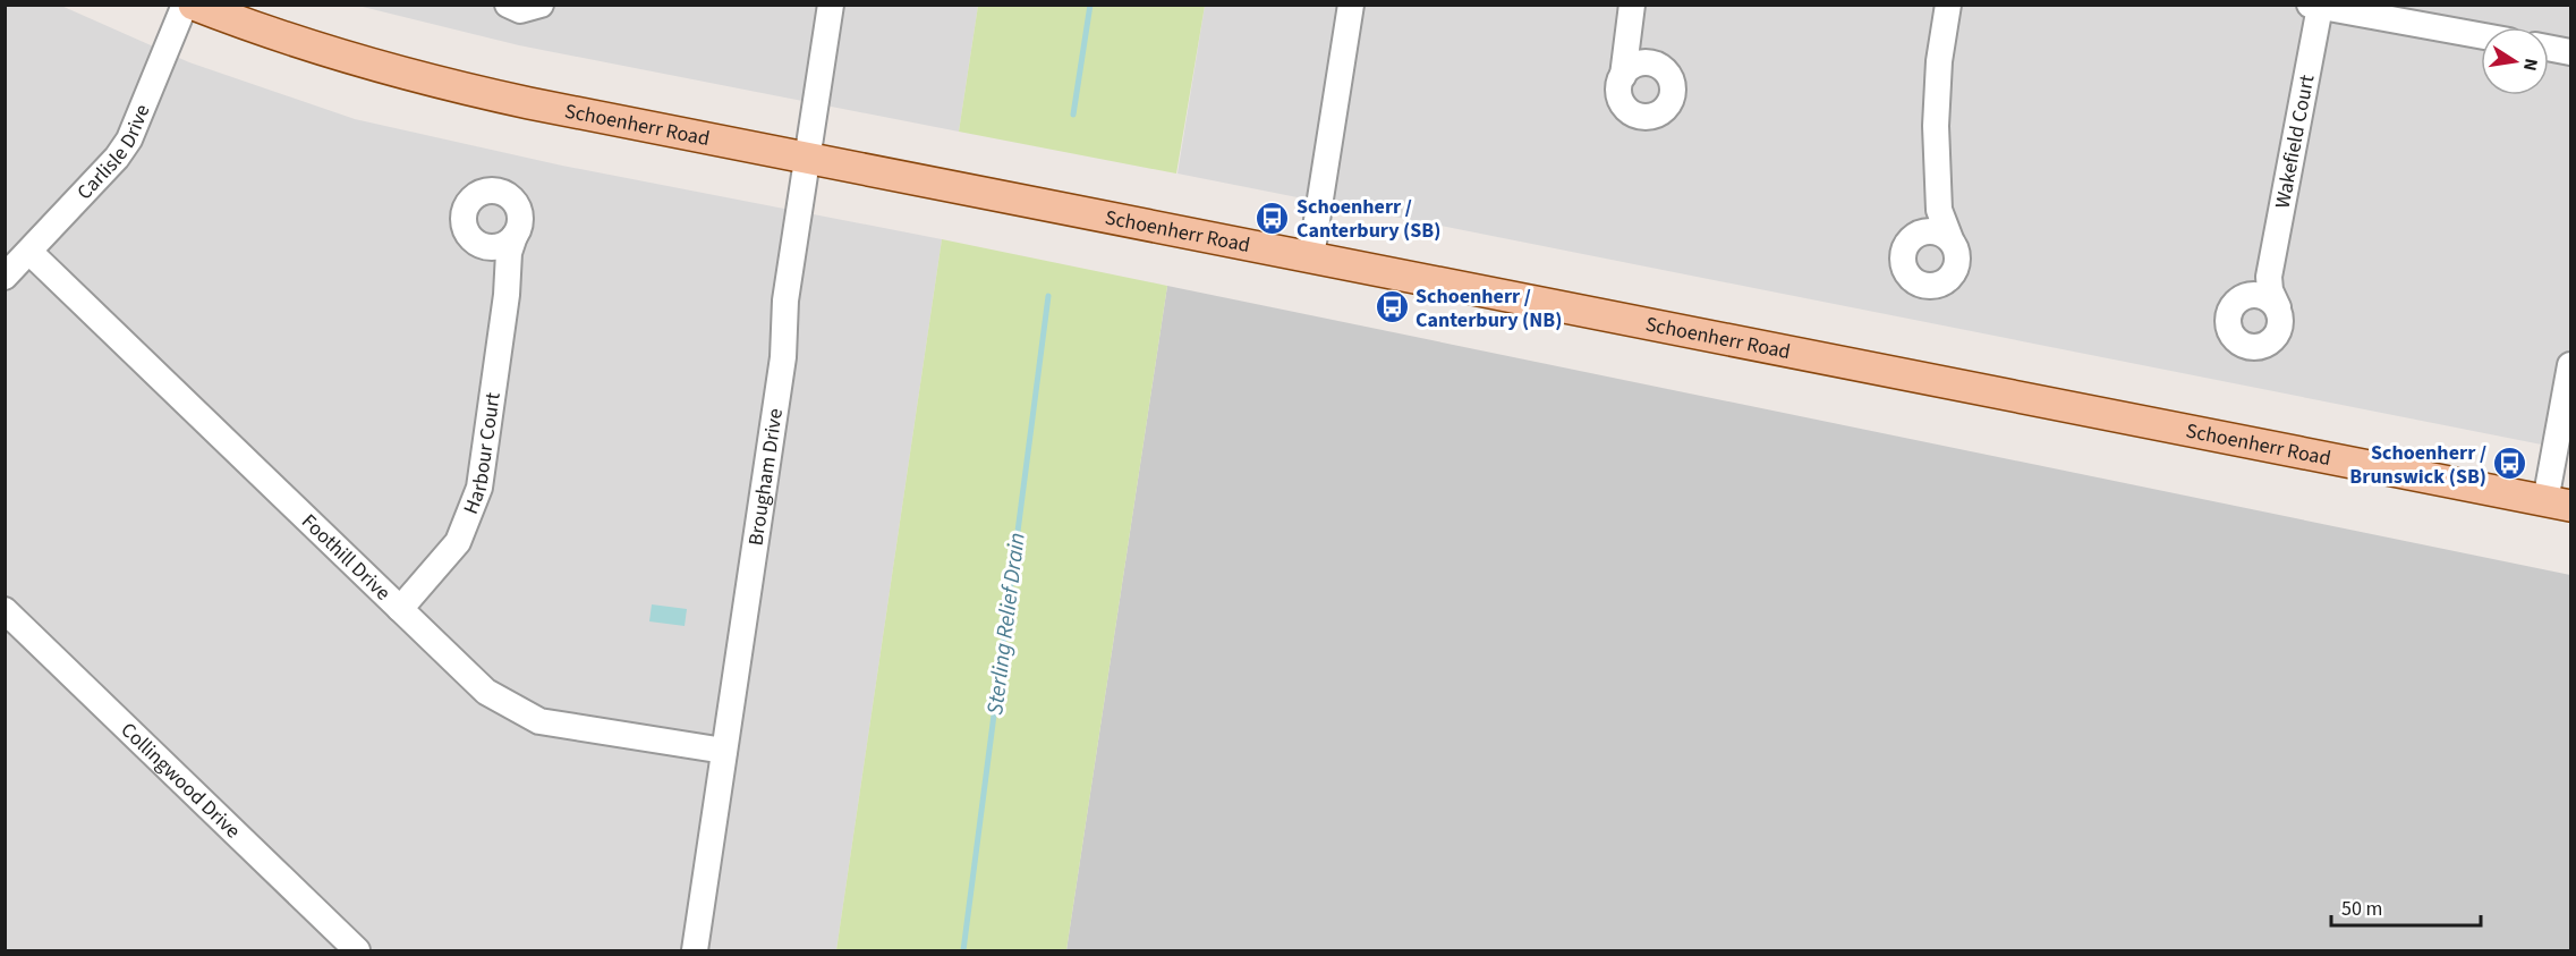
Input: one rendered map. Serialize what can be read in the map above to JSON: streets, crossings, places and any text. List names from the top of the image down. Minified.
{"streets":{"main road":["Schoenherr Road"],"street":["Wakefield Court","Carlisle Drive","Harbour Court","Brougham Drive","Foothill Drive","Collingwood Drive"]},"crossings":[["Schoenherr Road","Brougham Drive"],["Carlisle Drive","Foothill Drive"],["Harbour Court","Foothill Drive"],["Brougham Drive","Foothill Drive"]],"water":["Sterling Relief Drain"],"places":{"bus stop":["Schoenherr / Canterbury (SB)","Schoenherr / Canterbury (NB)","Schoenherr / Brunswick (SB)"]},"scale_bar":"50 m","north":"right"}
